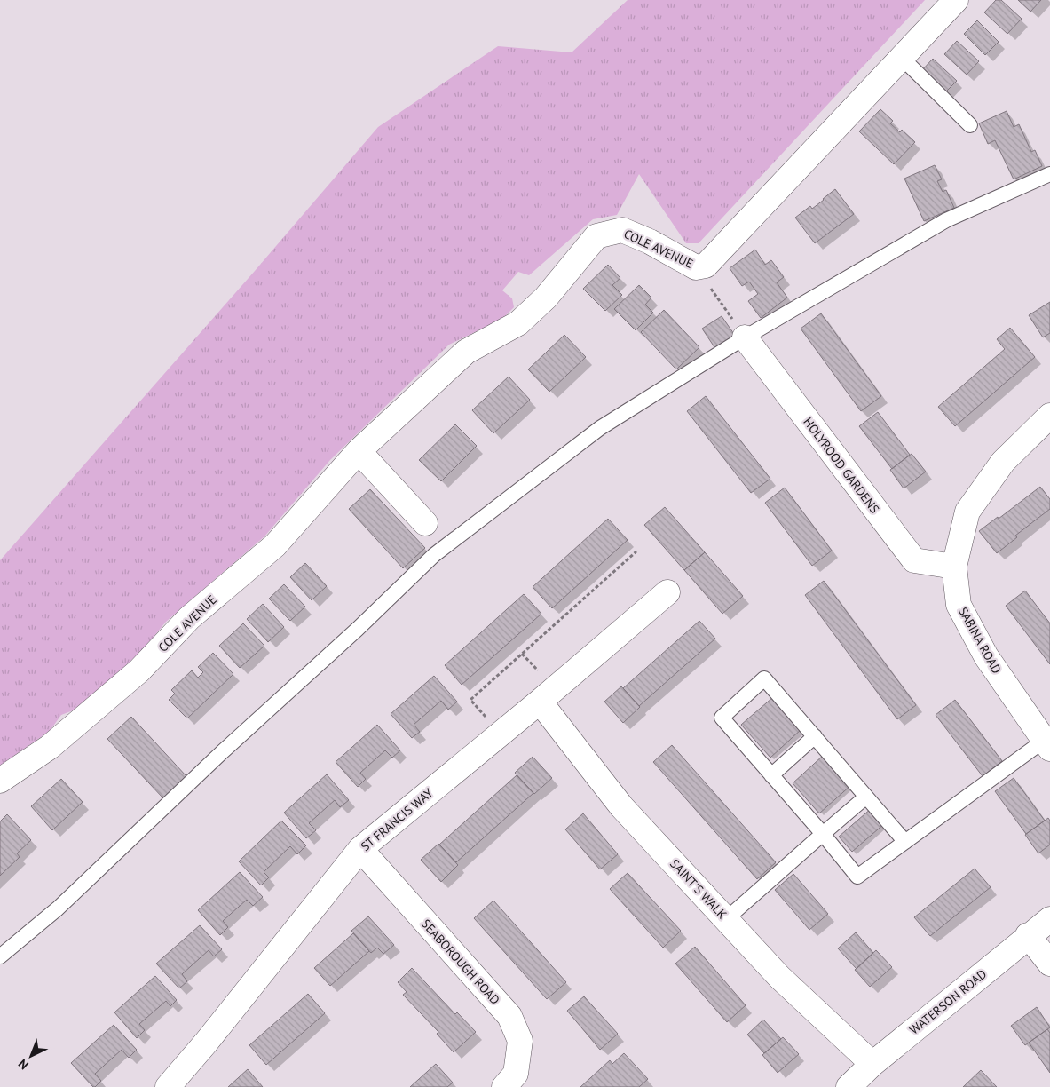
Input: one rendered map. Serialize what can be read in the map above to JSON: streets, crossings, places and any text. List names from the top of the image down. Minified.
{"streets":{"street":["COLE AVENUE","HOLYROOD GARDENS","SABINA ROAD","ST FRANCIS WAY","SAINT'S WALK","SEABOROUGH ROAD","WATERSON ROAD"]},"crossings":[["HOLYROOD GARDENS","SABINA ROAD"],["ST FRANCIS WAY","SAINT'S WALK"],["ST FRANCIS WAY","SEABOROUGH ROAD"],["SAINT'S WALK","WATERSON ROAD"]],"north":"bottom left"}
